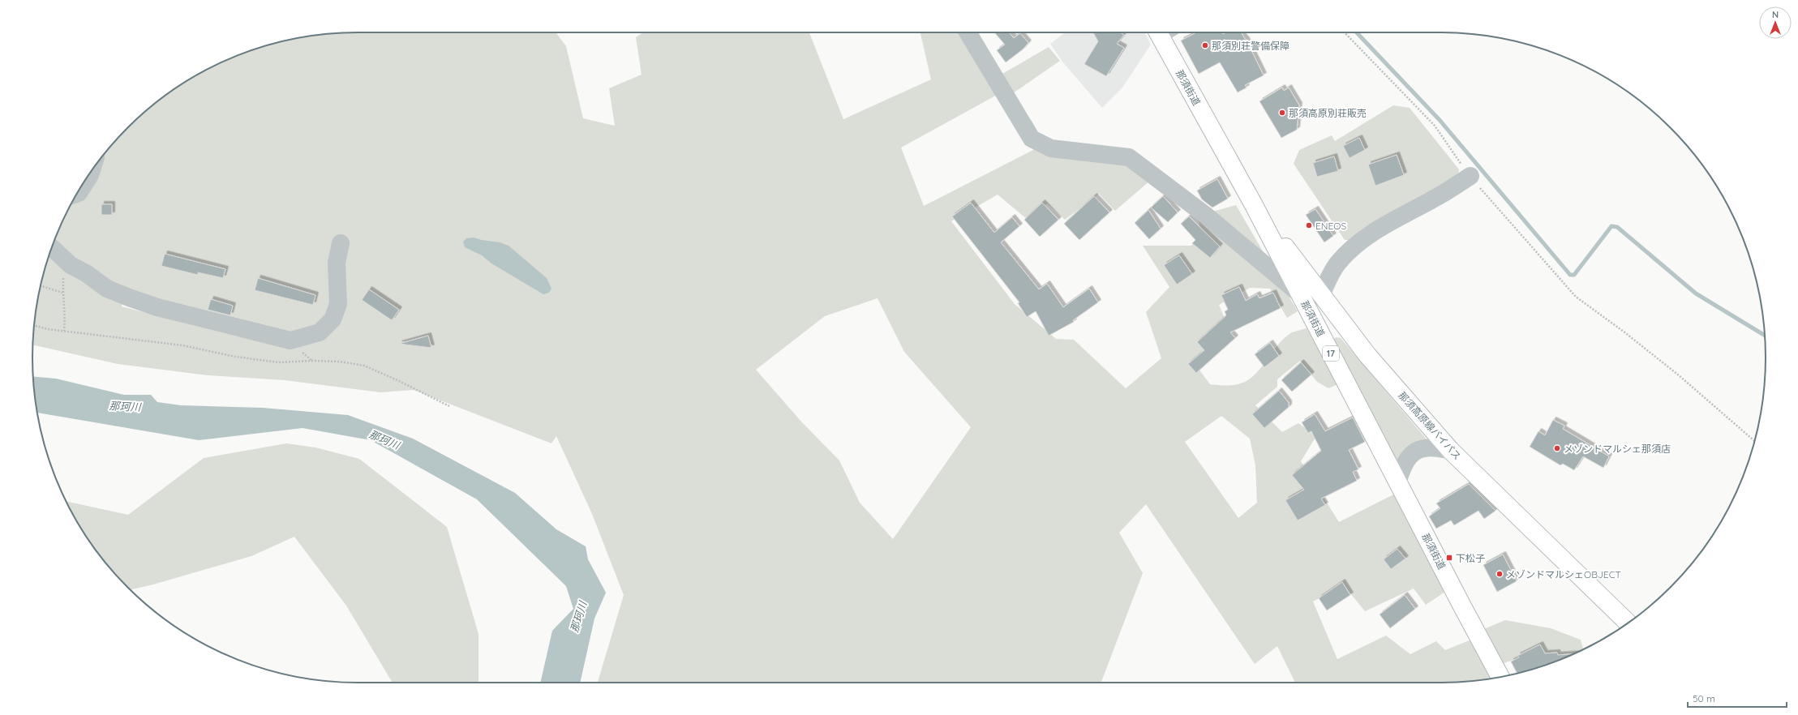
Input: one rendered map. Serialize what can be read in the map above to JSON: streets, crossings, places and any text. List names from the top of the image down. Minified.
{"streets":{"main road":["那須街道","17","那須高原線バイパス"]},"crossings":[["那須街道","那須高原線バイパス"]],"water":["那珂川"],"places":{"other":["那須別荘警備保障","那須高原別荘販売","ENEOS","メゾンドマルシェ那須店","メゾンドマルシェOBJECT"],"transit":["下松子"]},"scale_bar":"50 m","north":"top"}
